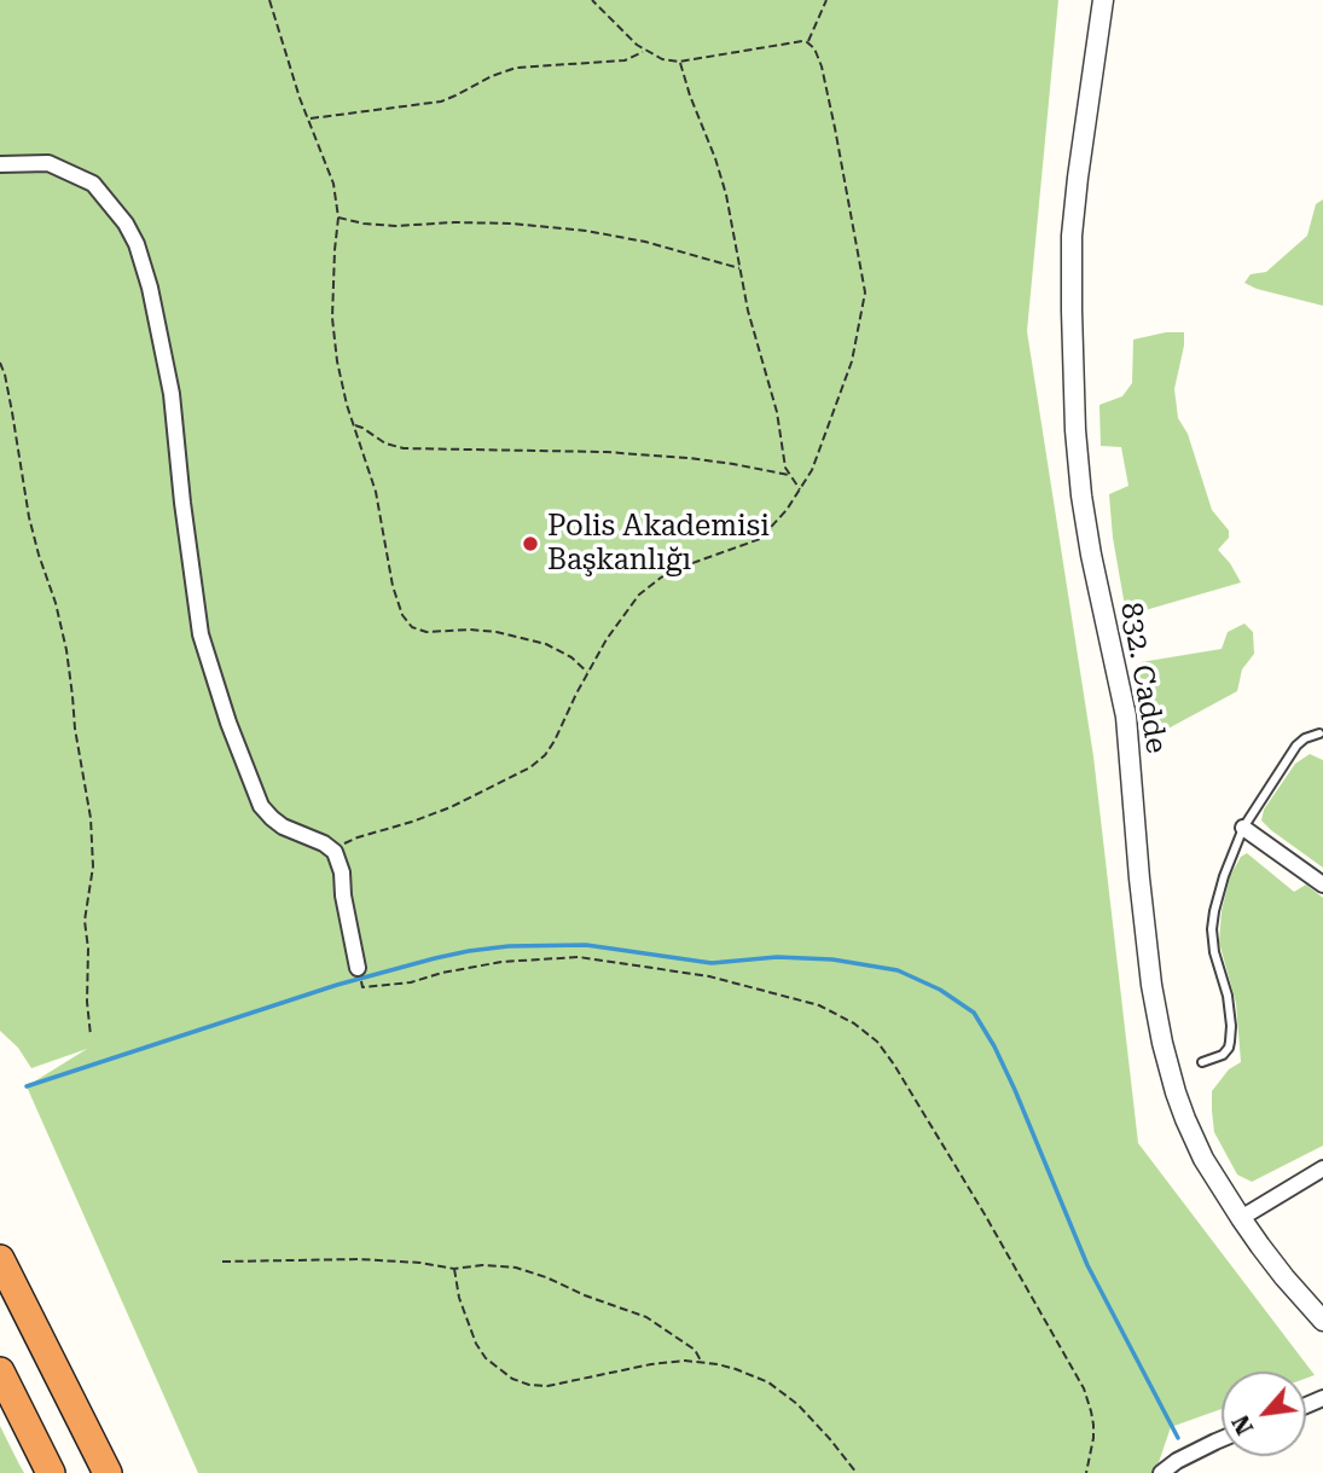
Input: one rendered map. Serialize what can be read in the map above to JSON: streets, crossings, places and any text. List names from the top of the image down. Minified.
{"streets":{"street":["832. Cadde"]},"places":["Polis Akademisi Başkanlığı"],"north":"bottom left"}
